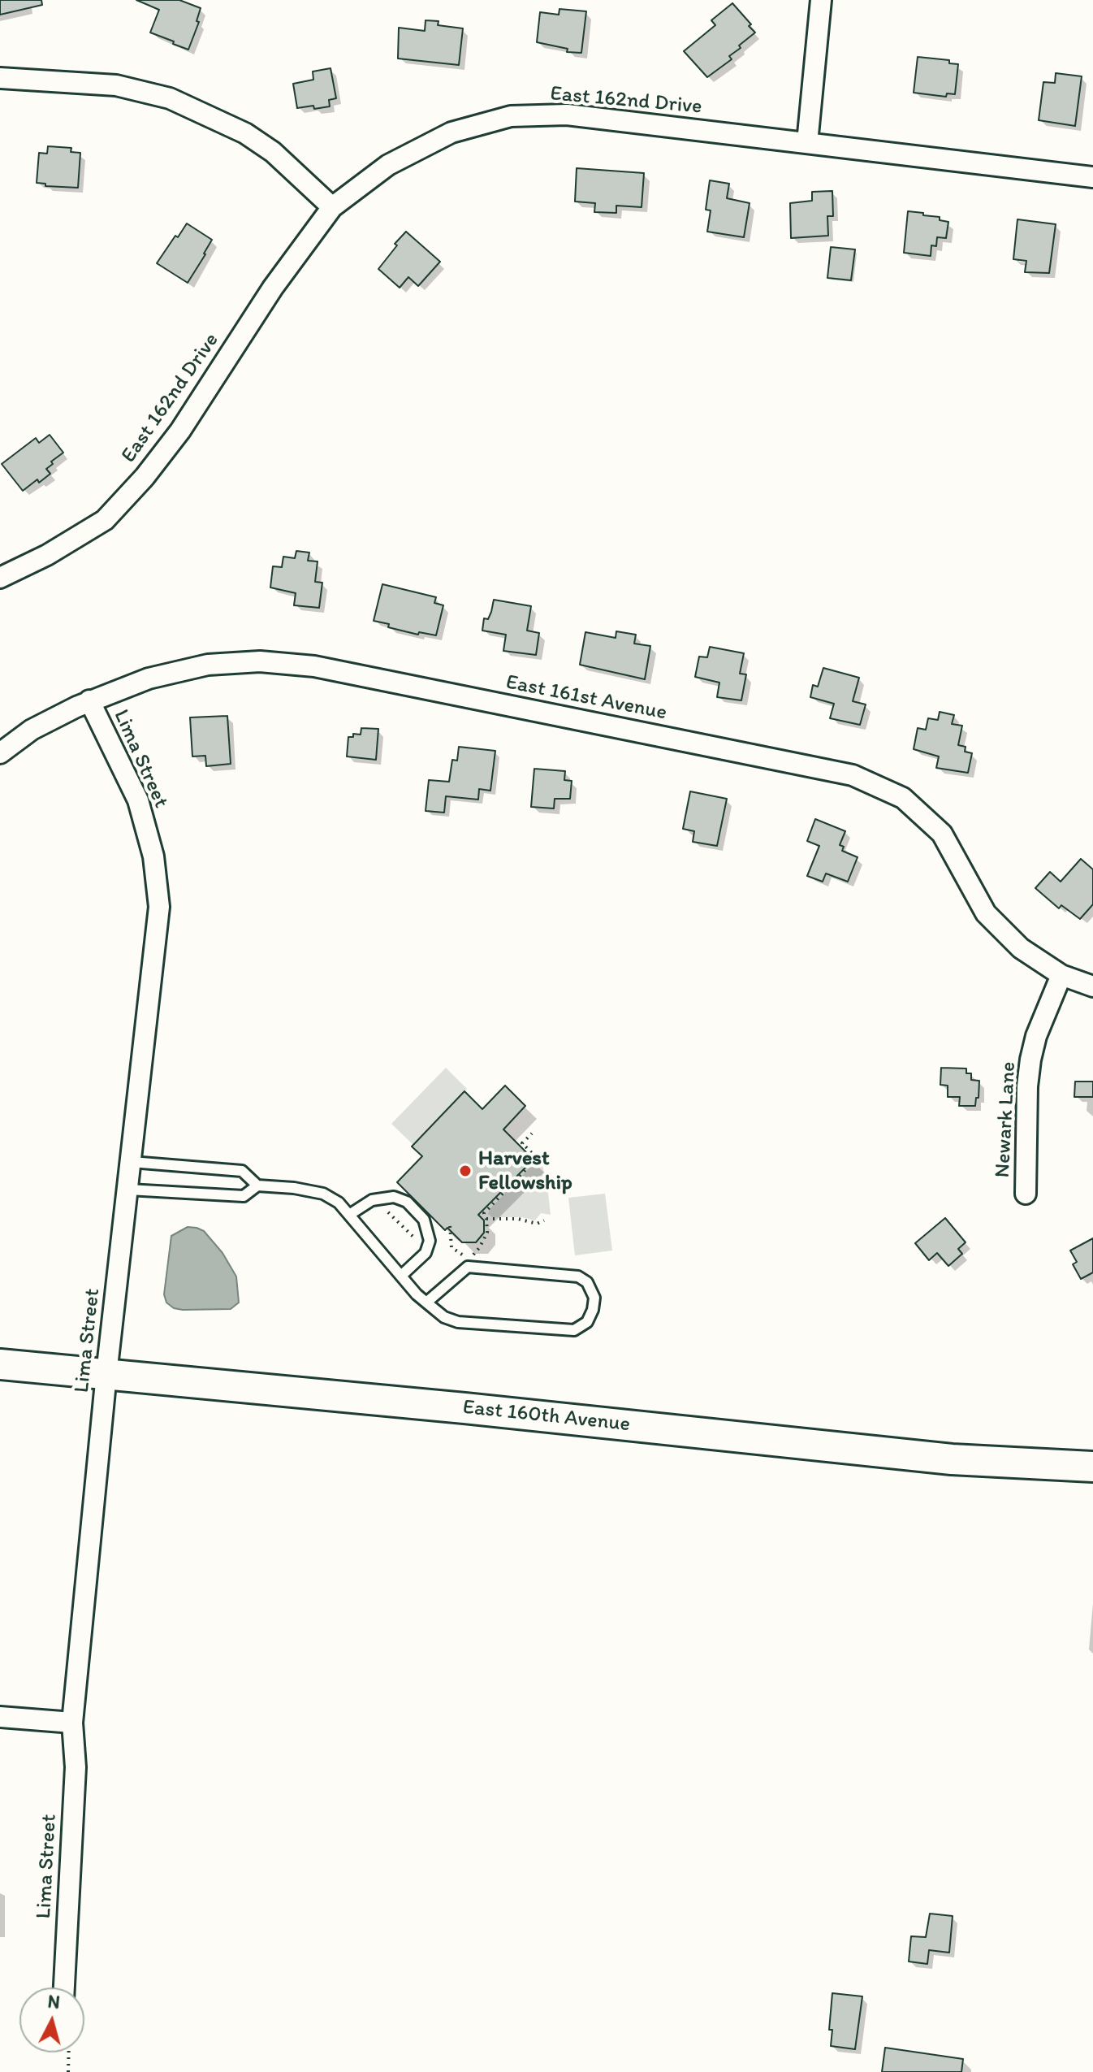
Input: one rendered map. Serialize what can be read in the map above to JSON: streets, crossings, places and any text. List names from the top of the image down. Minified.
{"streets":{"main road":["East 160th Avenue"],"street":["East 162nd Drive","East 161st Avenue","Lima Street","Newark Lane"]},"crossings":[["East 161st Avenue","Lima Street"],["East 161st Avenue","Newark Lane"],["Lima Street","East 160th Avenue"]],"places":["Harvest Fellowship"],"north":"top"}
